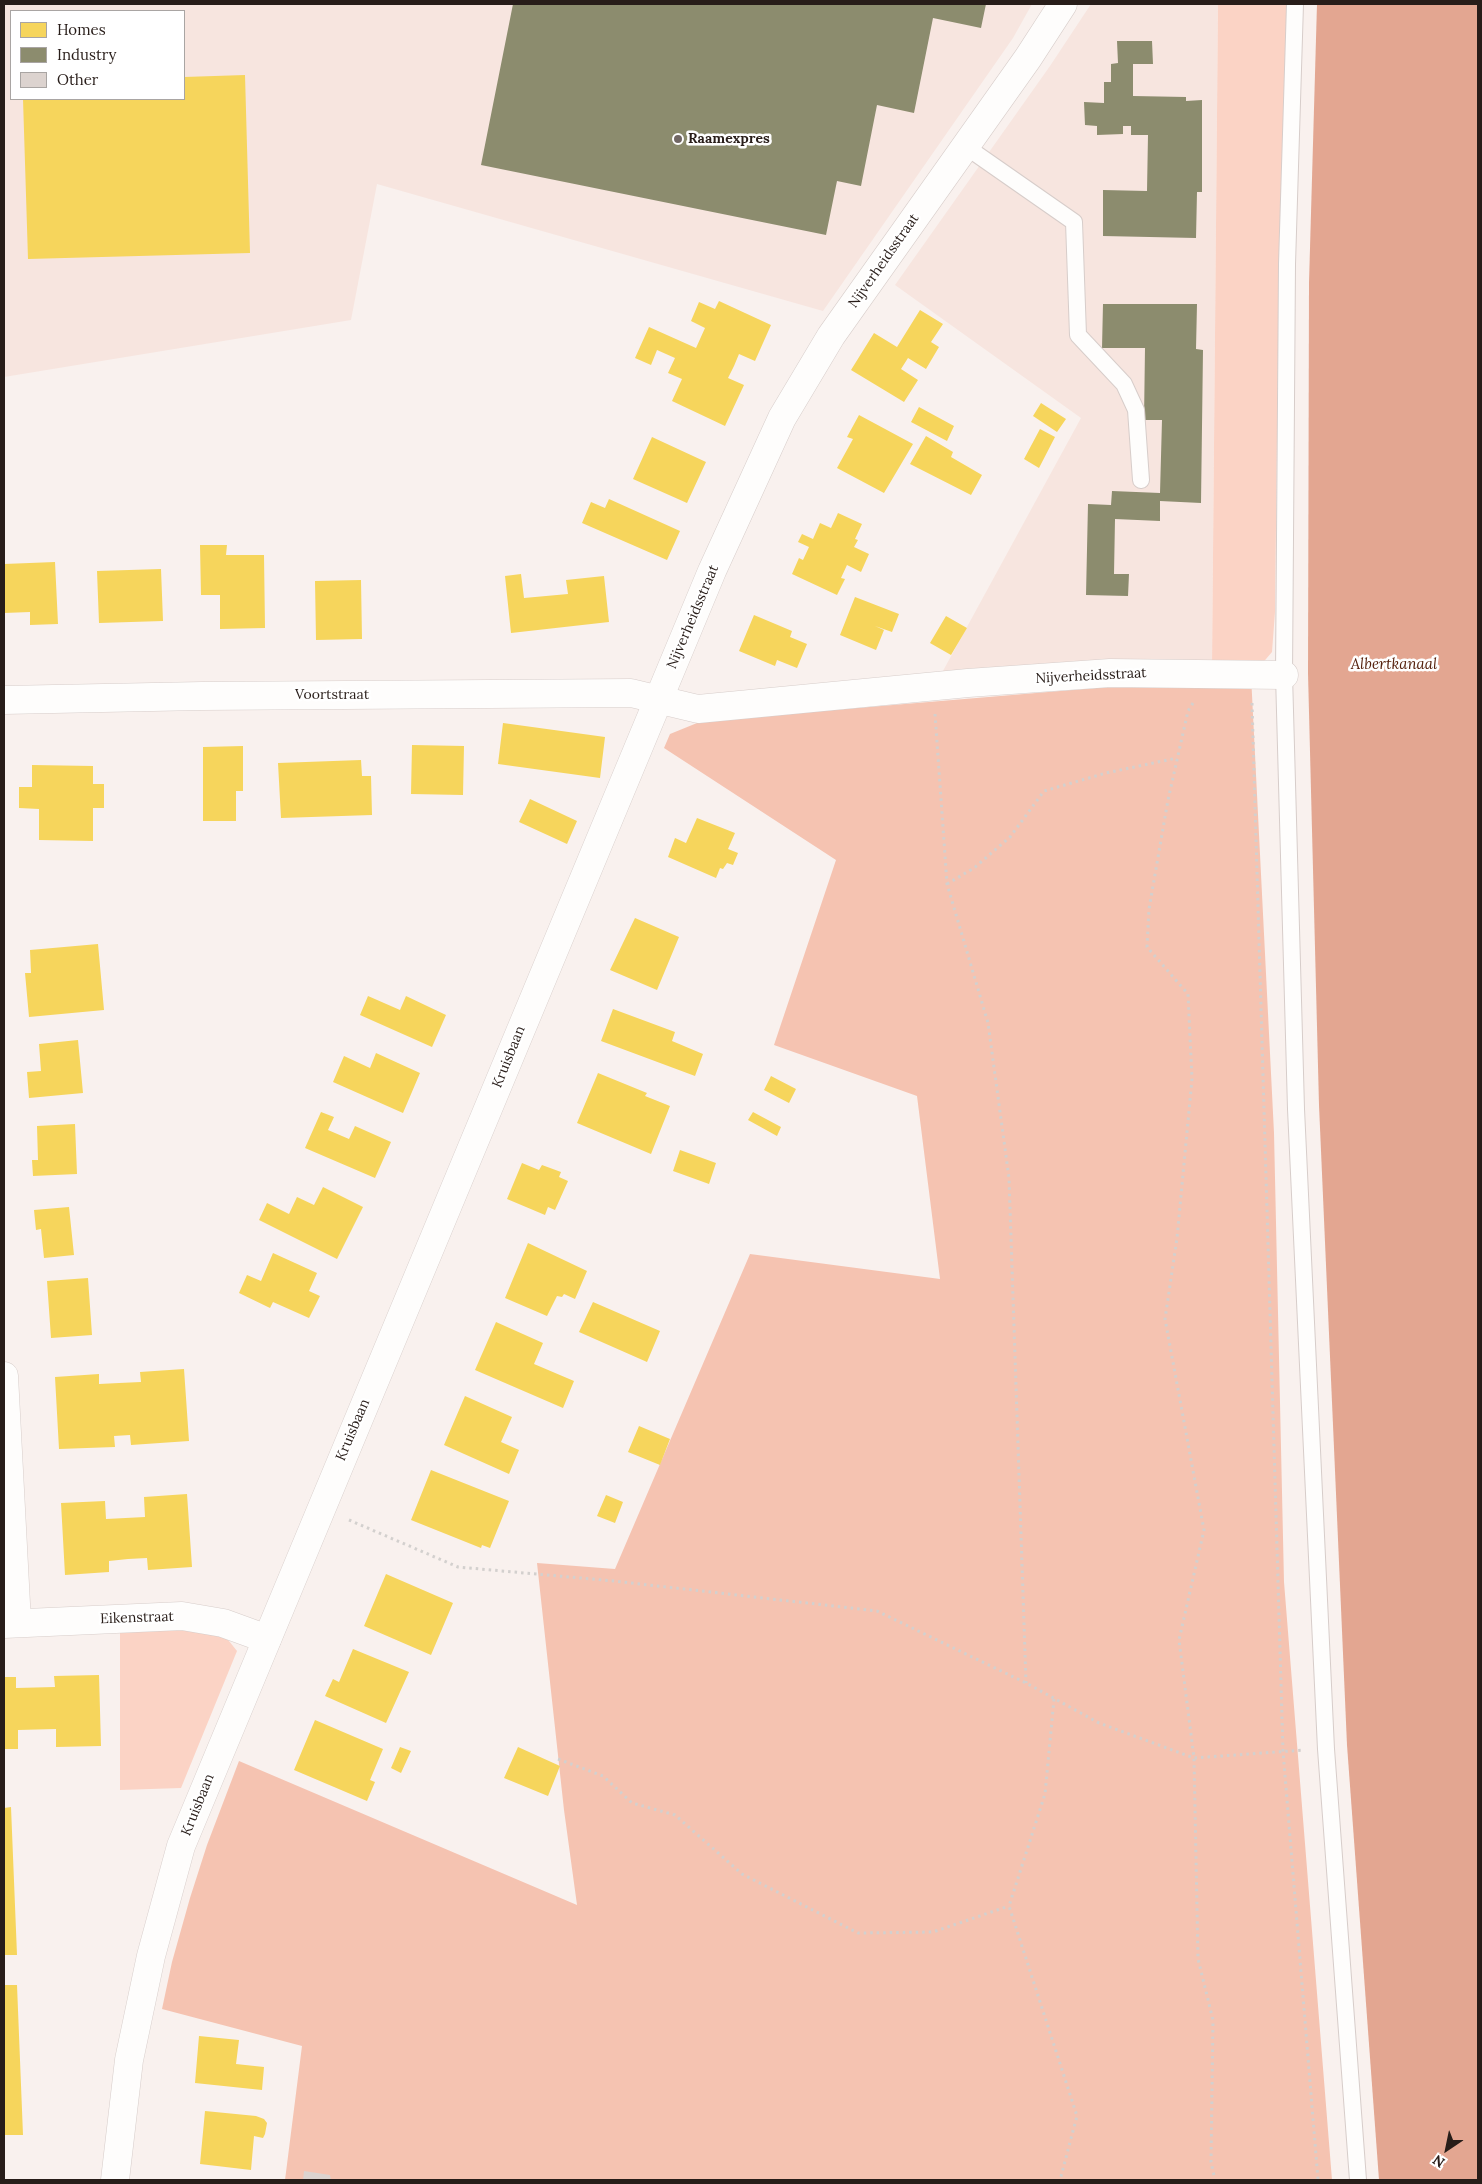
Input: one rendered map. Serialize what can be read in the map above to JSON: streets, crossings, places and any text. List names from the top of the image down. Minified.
{"streets":{"street":["Nijverheidsstraat","Voortstraat","Kruisbaan","Eikenstraat"]},"crossings":[["Nijverheidsstraat","Voortstraat"],["Nijverheidsstraat","Kruisbaan"],["Voortstraat","Kruisbaan"],["Kruisbaan","Eikenstraat"]],"water":["Albertkanaal"],"places":["Raamexpres"],"legend":["Homes","Industry","Other"],"north":"bottom left"}
